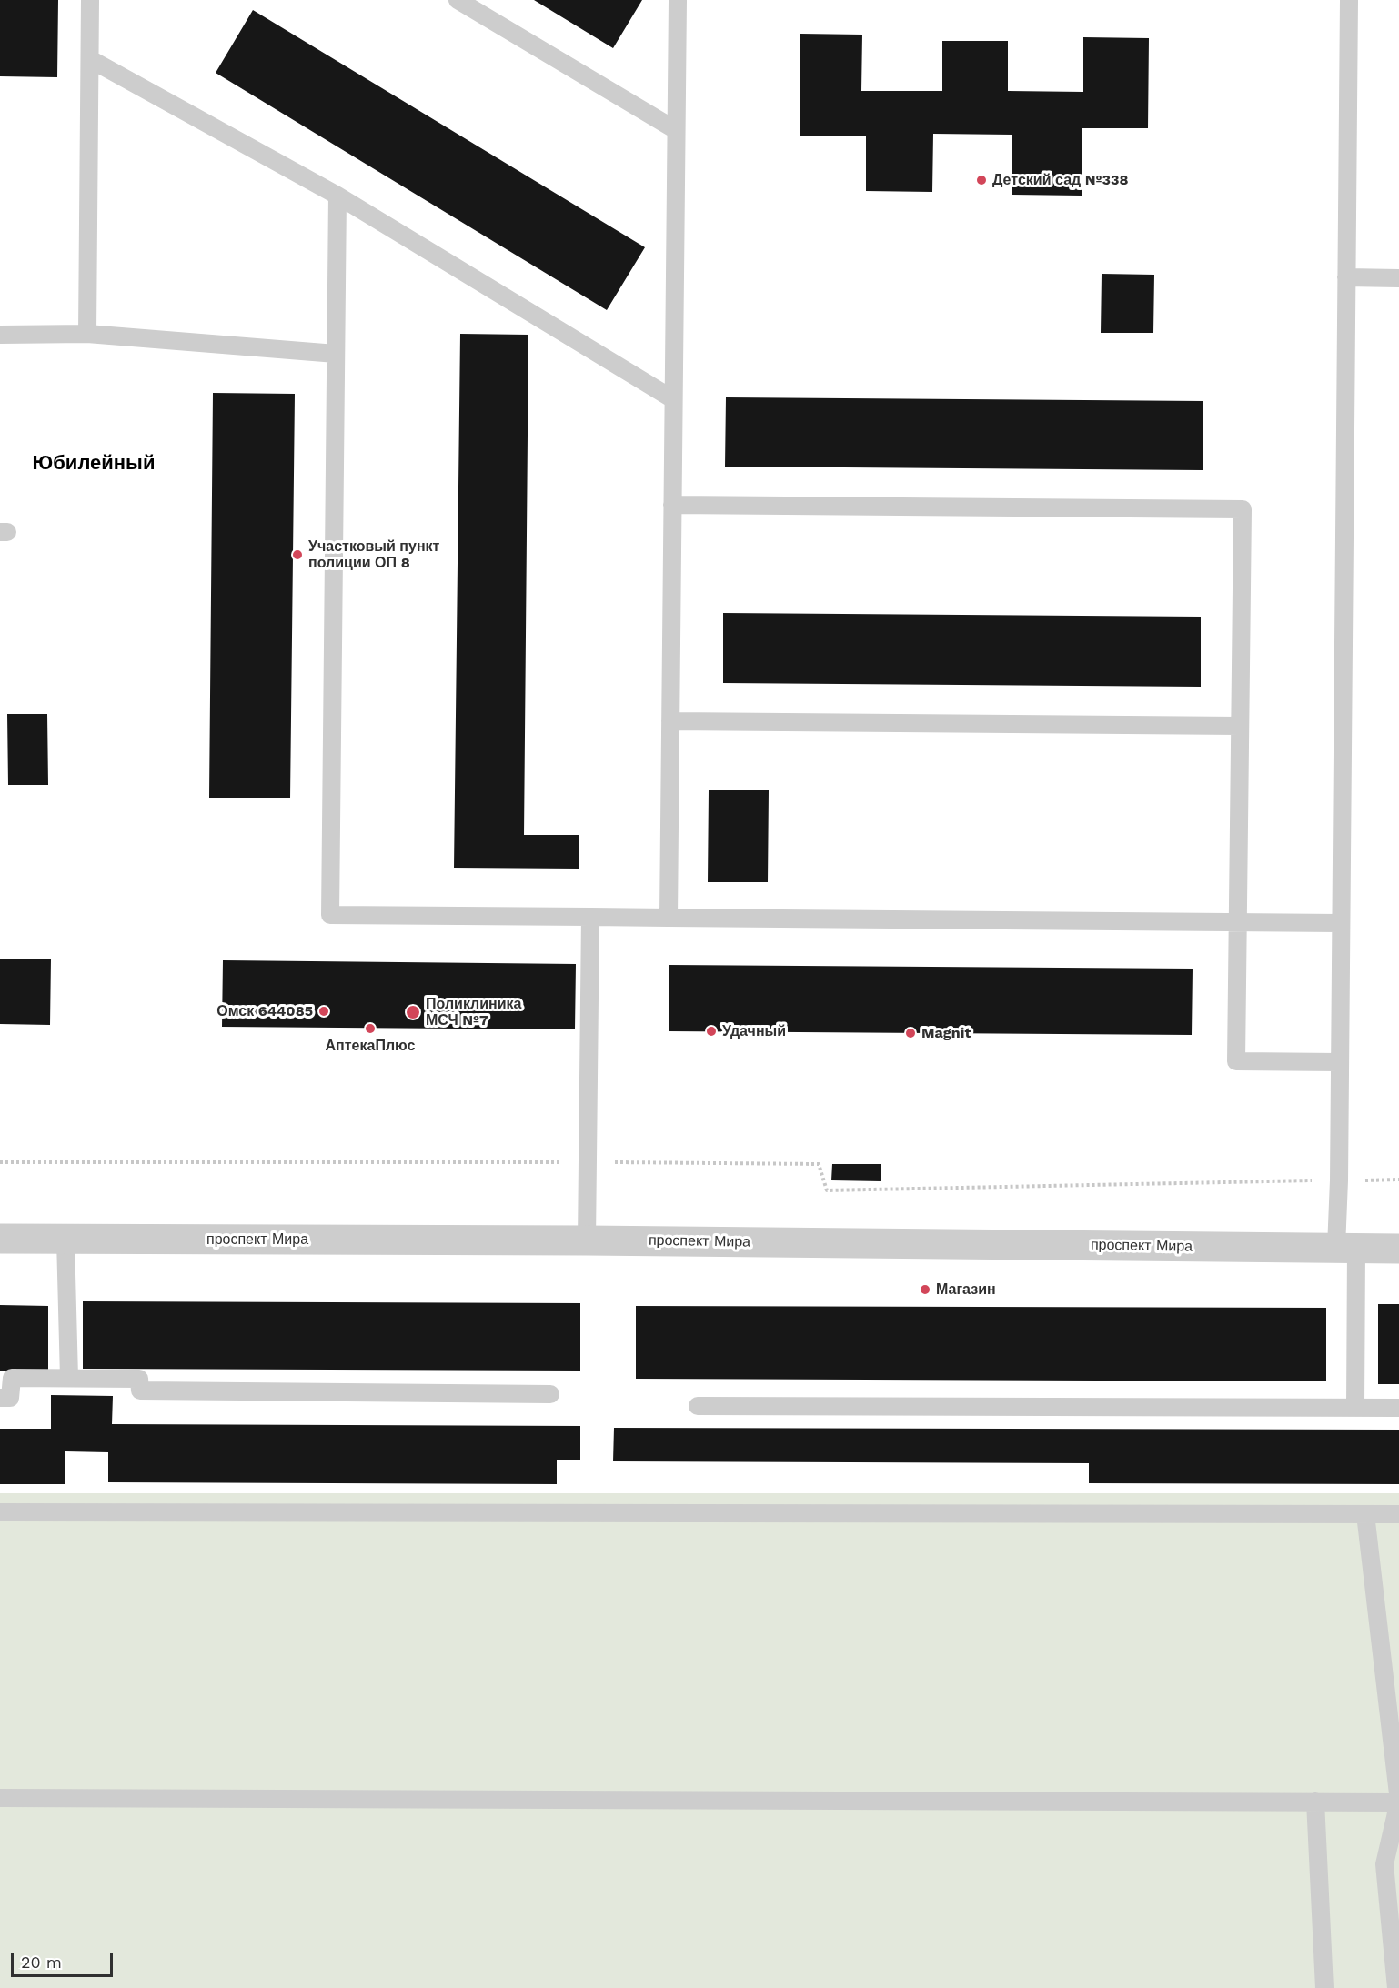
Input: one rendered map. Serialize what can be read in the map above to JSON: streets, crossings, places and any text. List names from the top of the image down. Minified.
{"streets":{"street":["проспект Мира"]},"districts":["Юбилейный"],"places":["Детский сад №338","Участковый пункт полиции ОП 8","Омск 644085","Поликлиника МСЧ №7","АптекаПлюс","Удачный","Magnit","Магазин"],"scale_bar":"20 m"}
